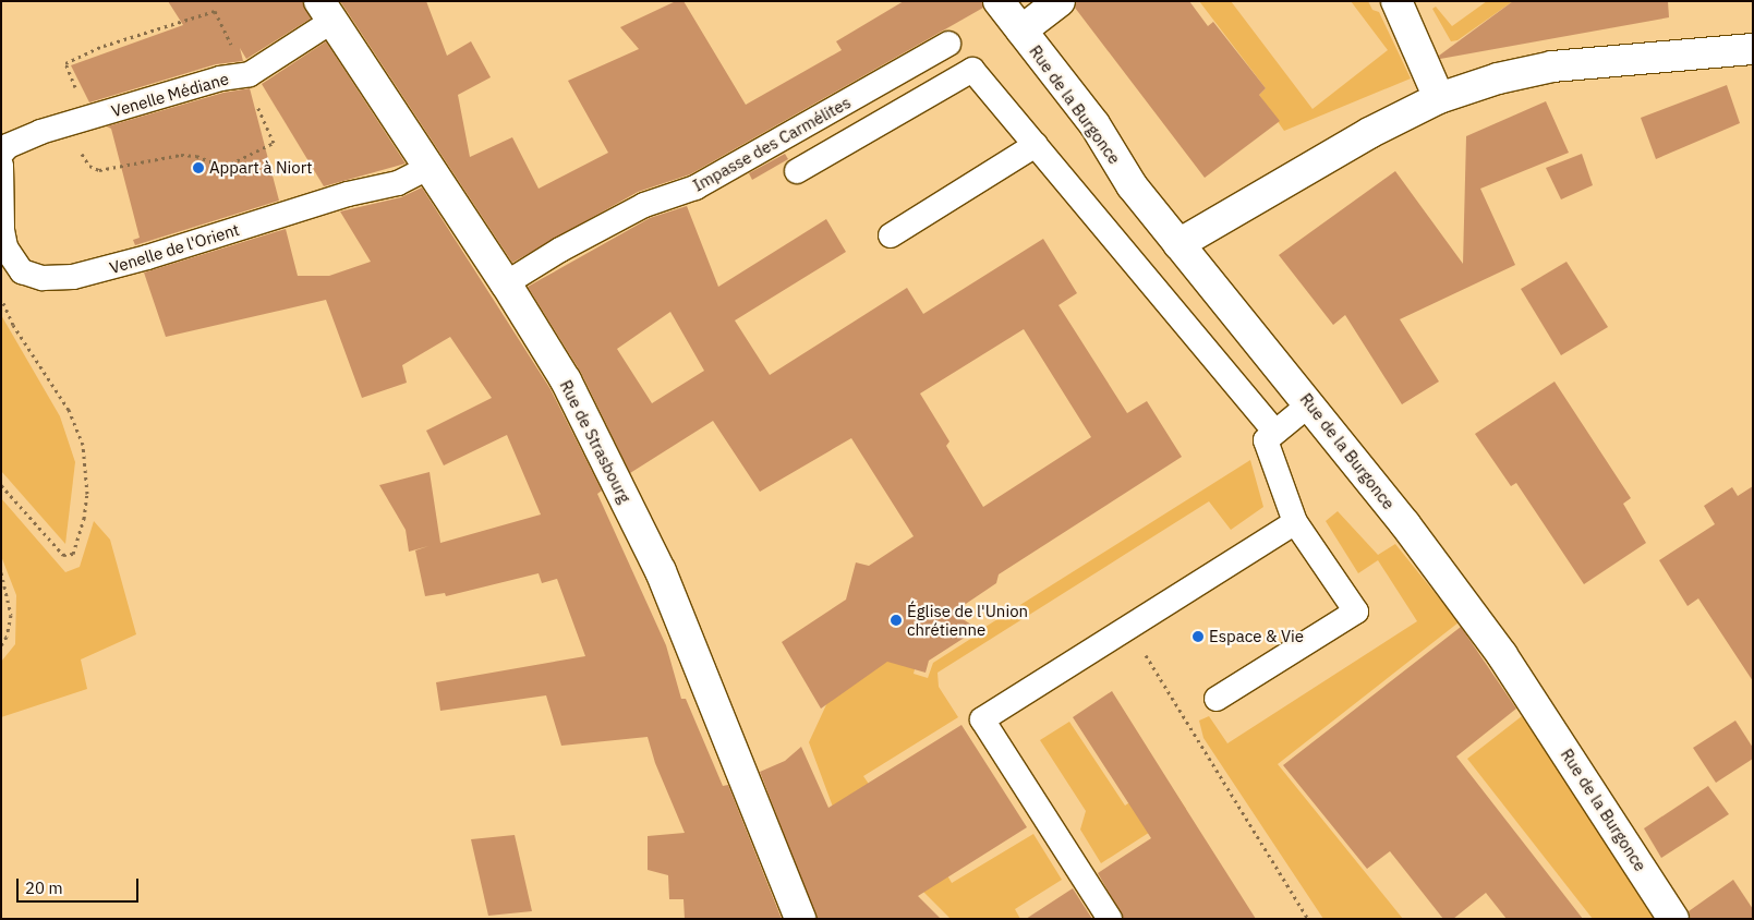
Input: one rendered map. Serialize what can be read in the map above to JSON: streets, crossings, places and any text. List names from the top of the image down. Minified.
{"streets":{"street":["Rue de la Burgonce","Rue de Strasbourg"],"lane":["Venelle Médiane","Impasse des Carmélites","Venelle de l'Orient"]},"crossings":[["Venelle Médiane","Rue de Strasbourg"],["Impasse des Carmélites","Rue de Strasbourg"],["Venelle de l'Orient","Rue de Strasbourg"]],"places":["Appart à Niort","Église de l'Union chrétienne","Espace & Vie"],"scale_bar":"20 m"}
